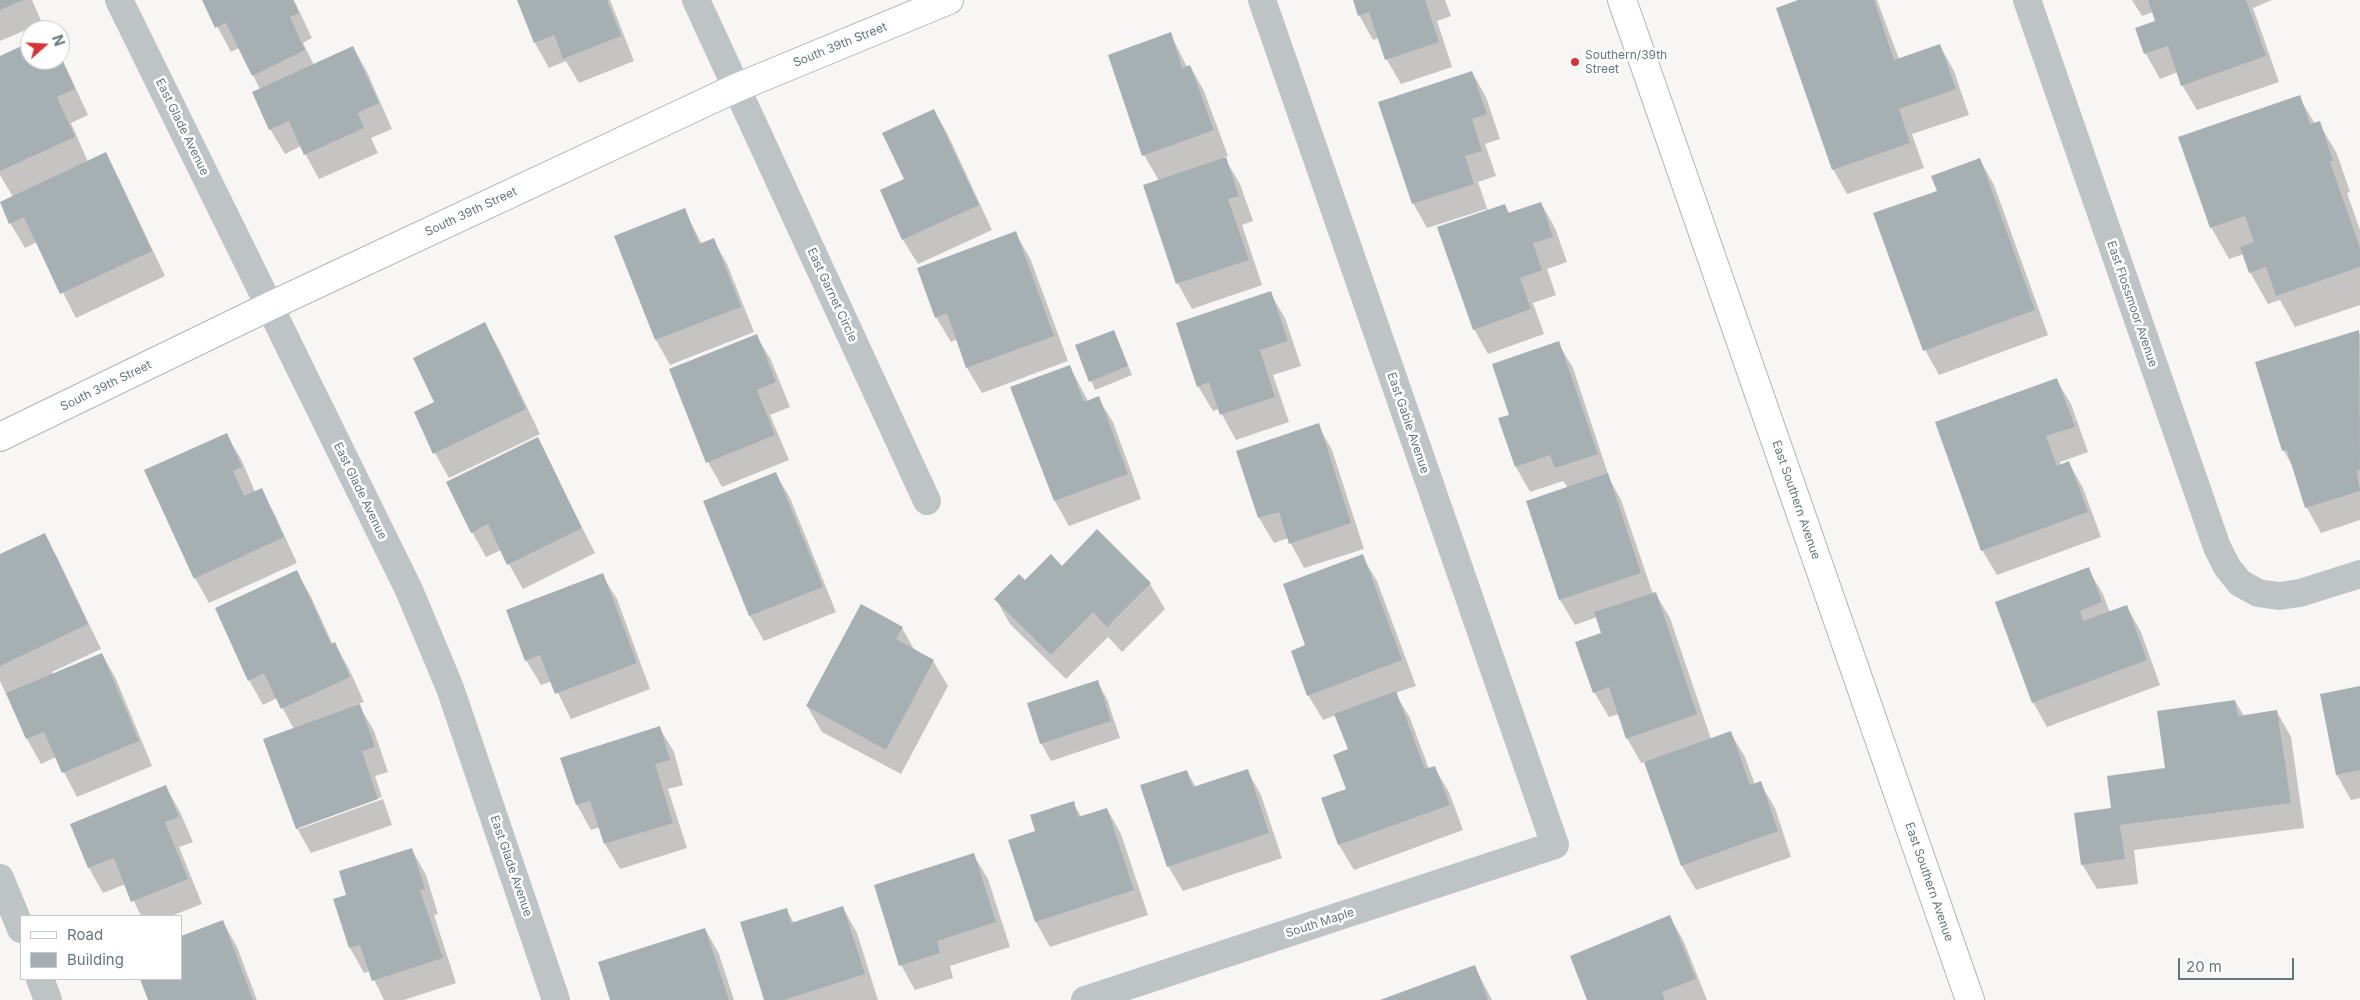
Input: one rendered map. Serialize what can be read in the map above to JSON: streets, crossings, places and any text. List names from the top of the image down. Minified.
{"streets":{"street":["South 39th Street","East Glade Avenue","East Garnet Circle","East Flossmoor Avenue","East Gable Avenue","East Southern Avenue","South Maple"]},"crossings":[["South 39th Street","East Glade Avenue"],["South 39th Street","East Garnet Circle"],["East Gable Avenue","South Maple"]],"places":["Southern/39th Street"],"legend":["Road","Building"],"scale_bar":"20 m","north":"right"}
